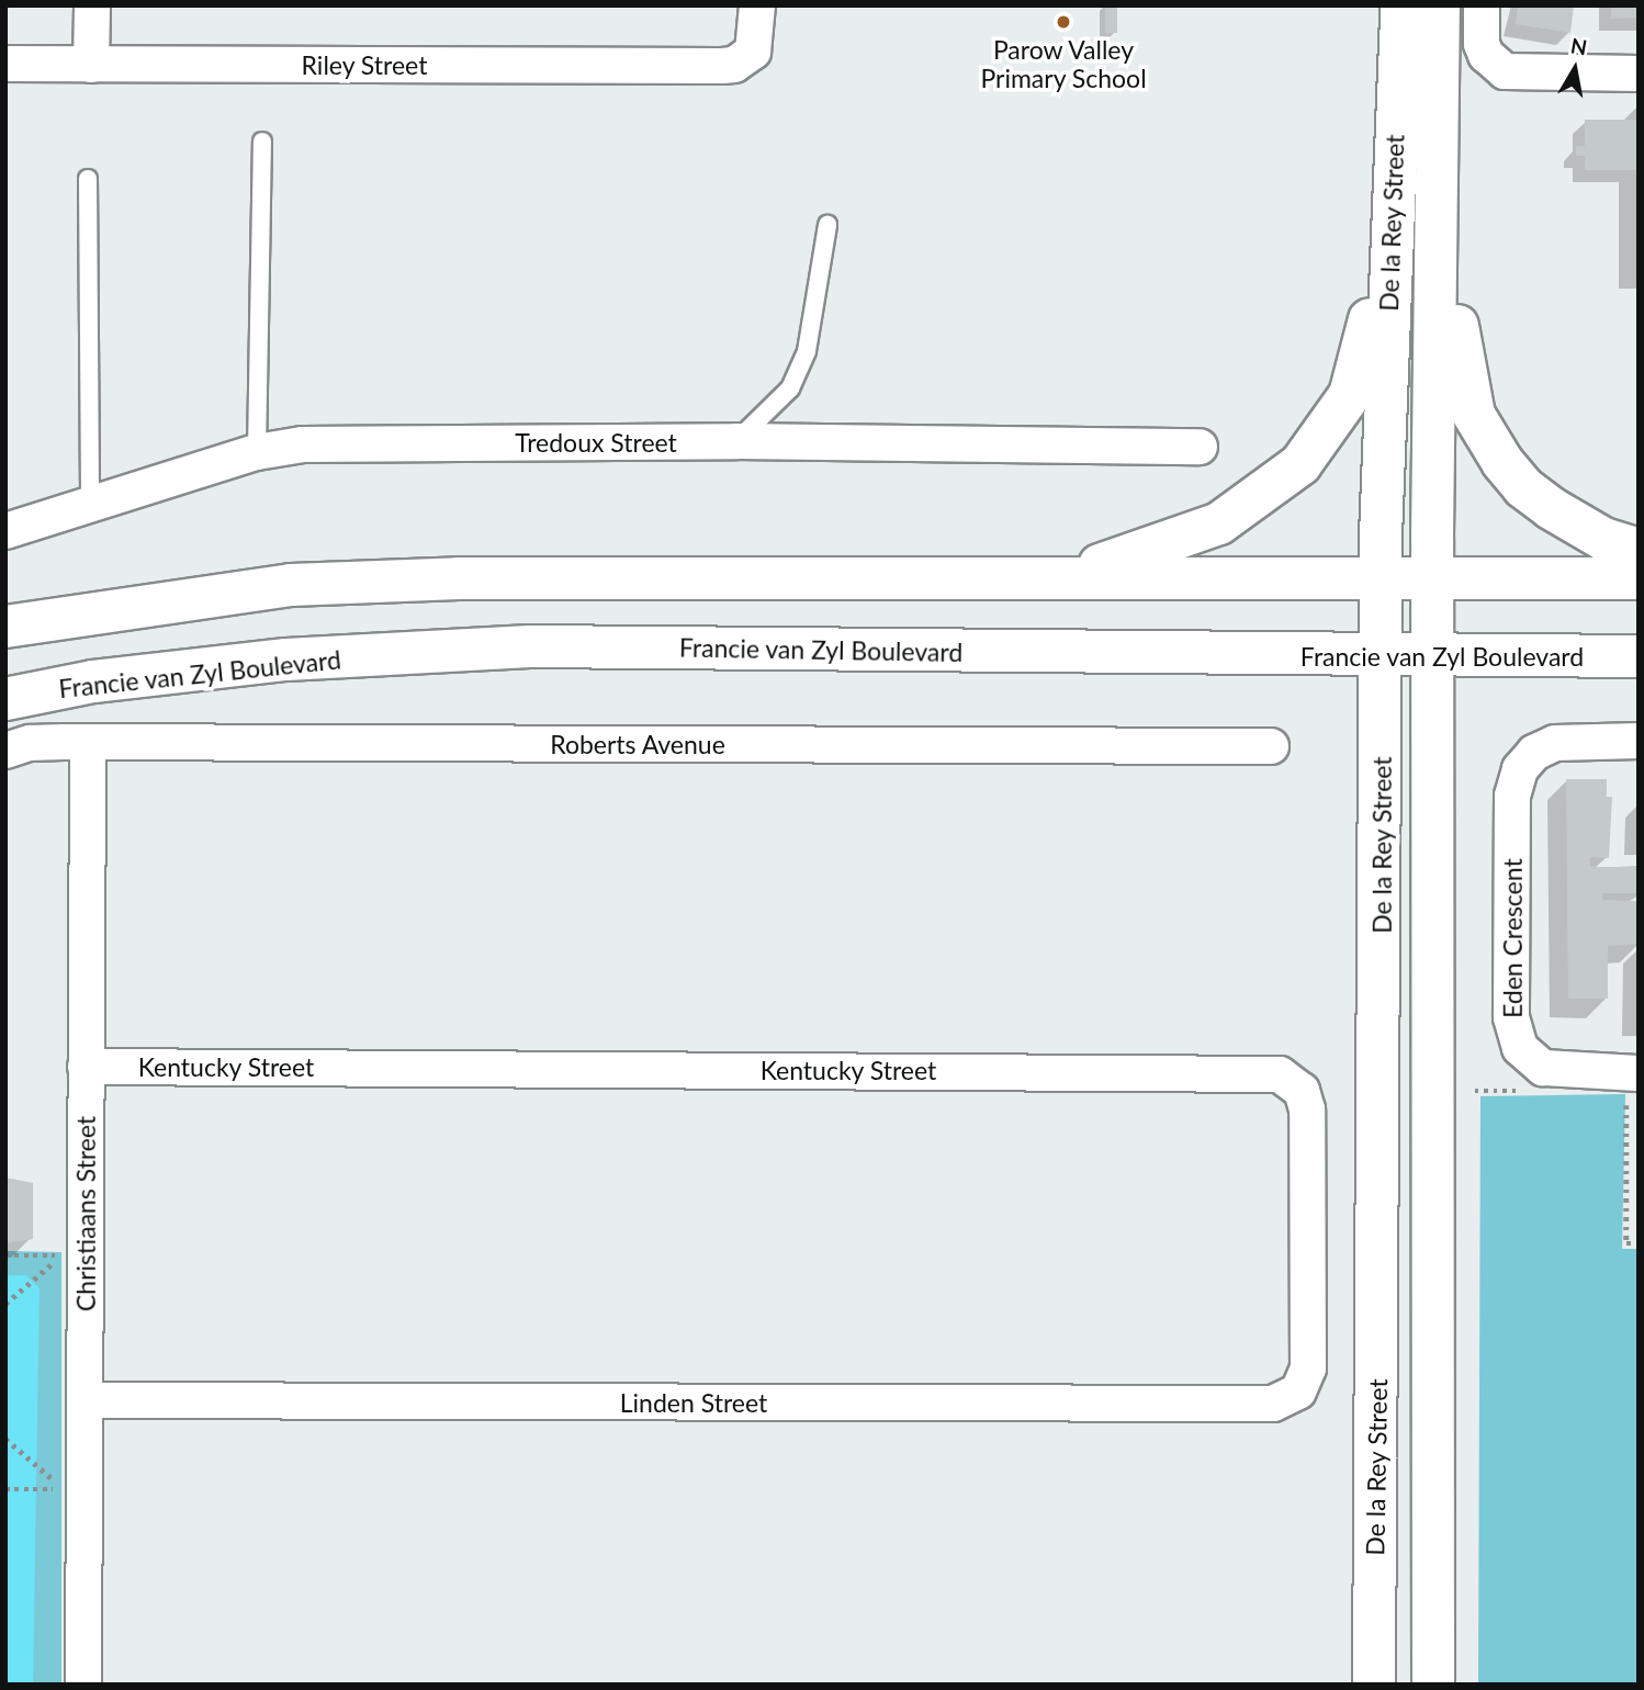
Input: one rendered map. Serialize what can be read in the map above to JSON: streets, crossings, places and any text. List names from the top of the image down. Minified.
{"streets":{"main road":["De la Rey Street","Francie van Zyl Boulevard"],"street":["Riley Street","Tredoux Street","Roberts Avenue","Eden Crescent","Kentucky Street","Christiaans Street","Linden Street"]},"crossings":[["De la Rey Street","Francie van Zyl Boulevard"],["Roberts Avenue","Christiaans Street"],["Kentucky Street","Christiaans Street"],["Kentucky Street","Linden Street"],["Christiaans Street","Linden Street"]],"places":["Parow Valley Primary School"],"north":"top"}
